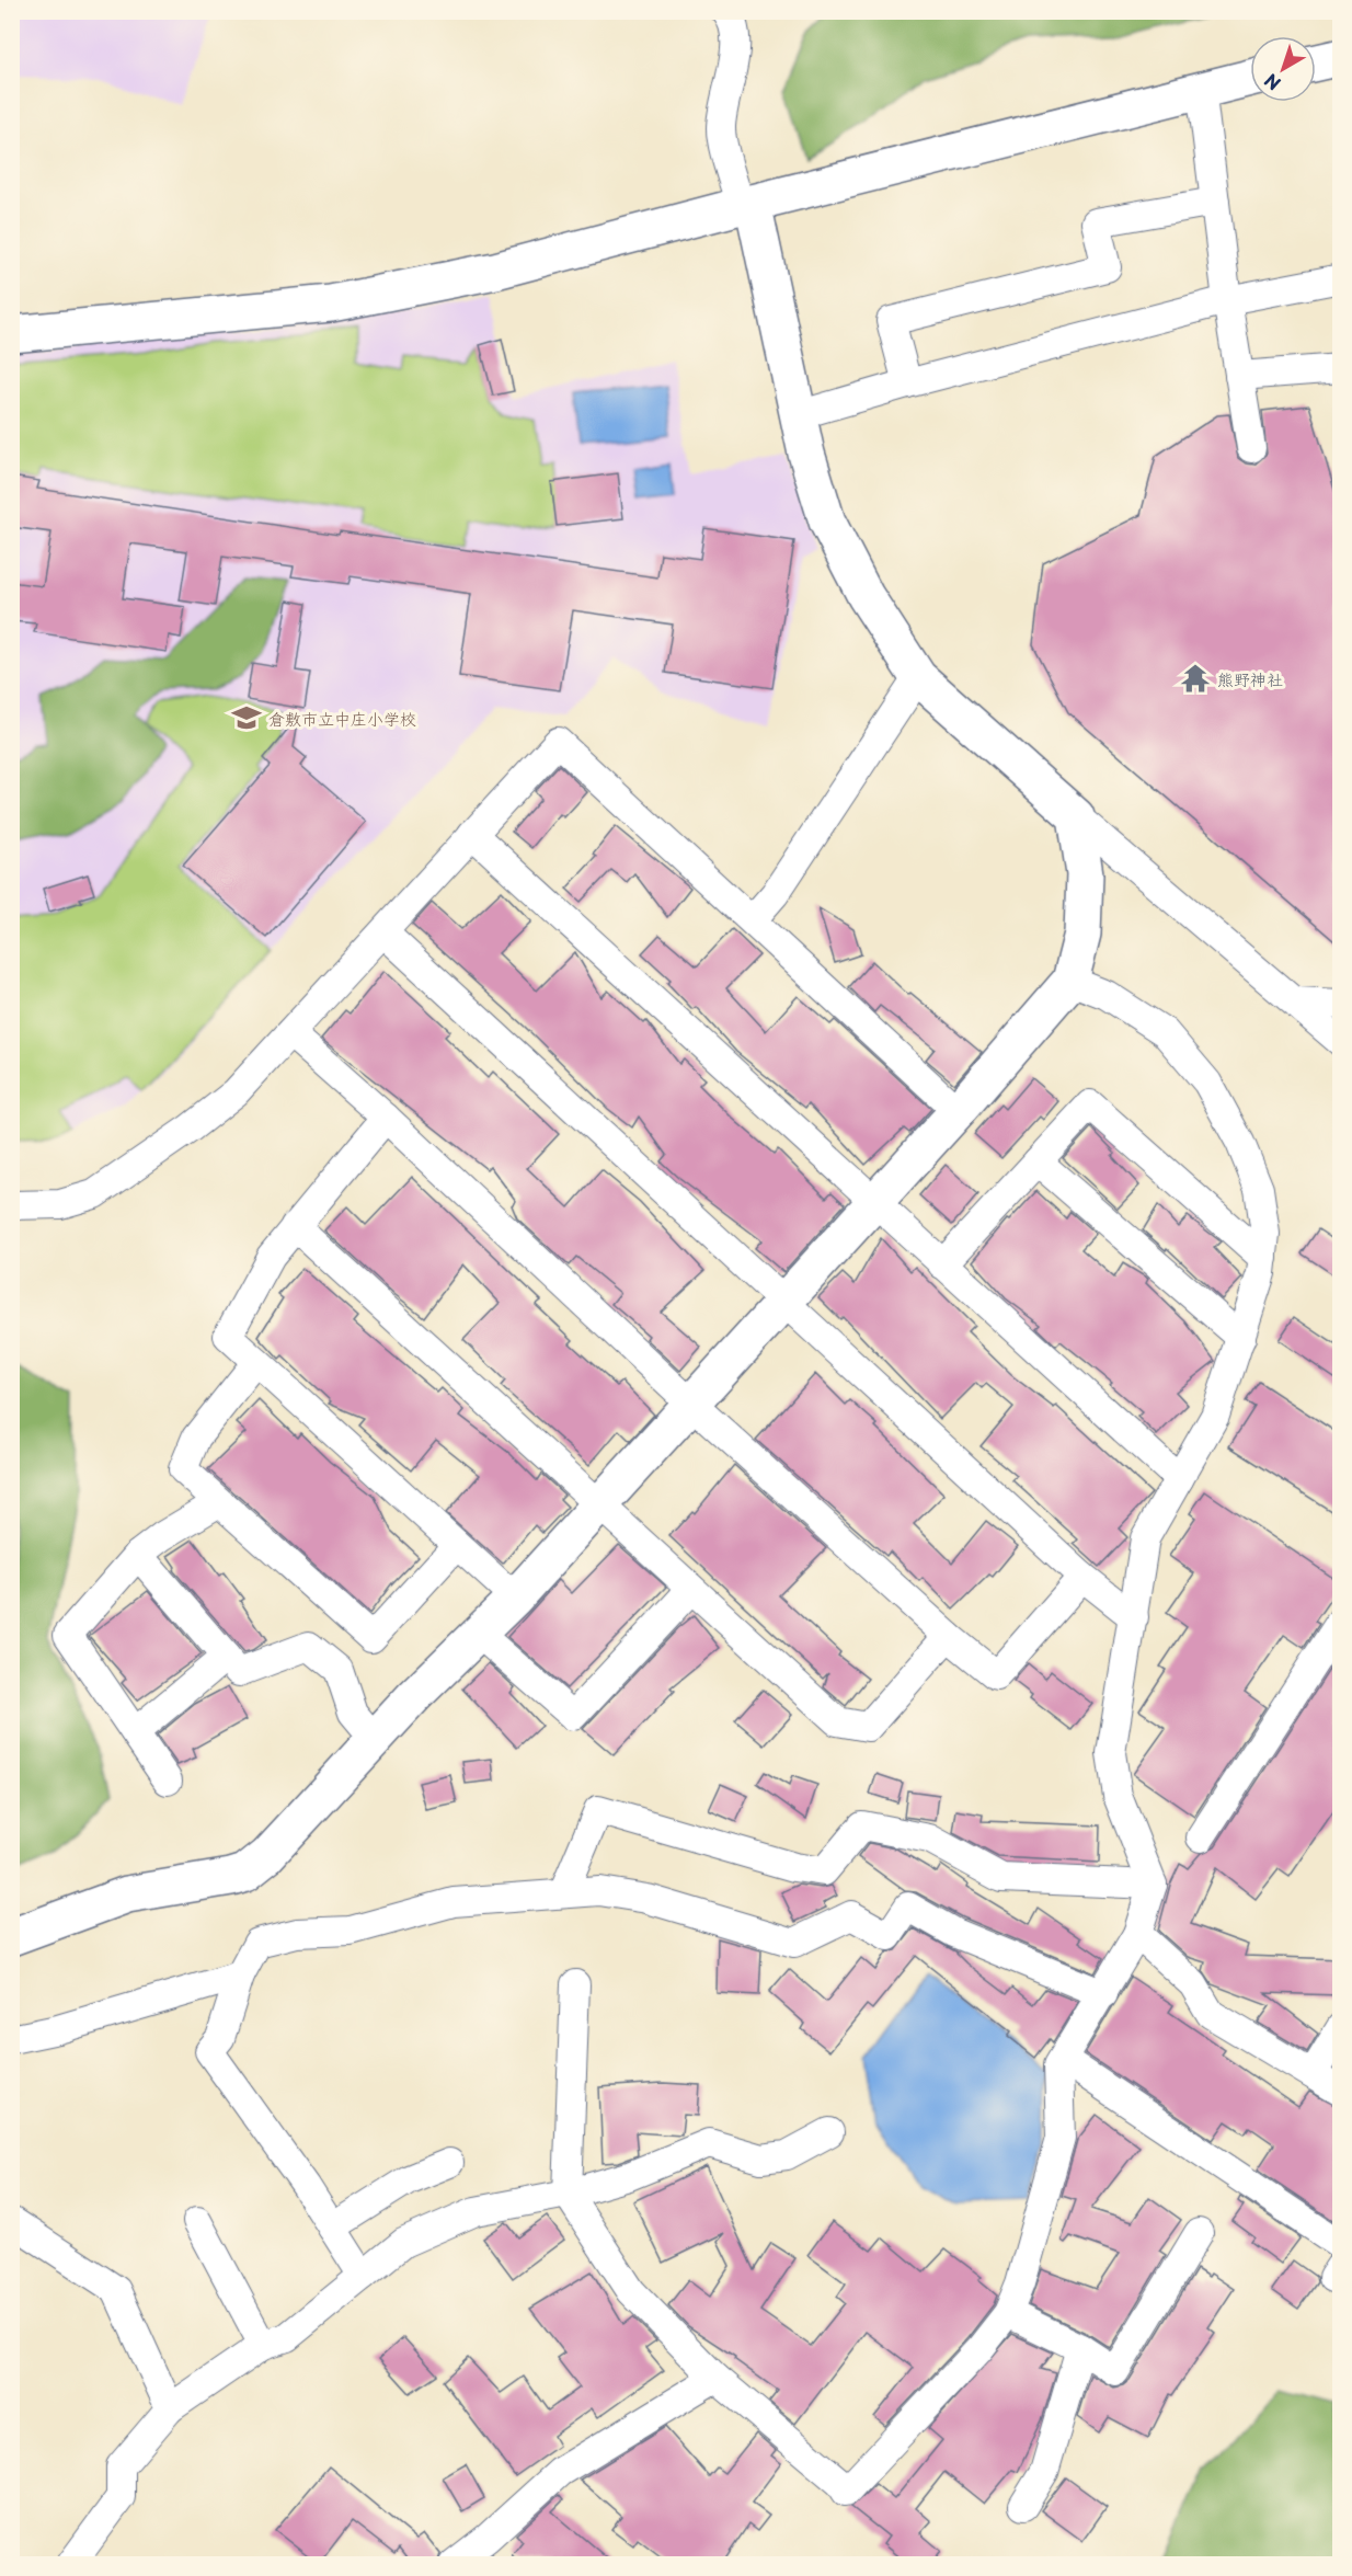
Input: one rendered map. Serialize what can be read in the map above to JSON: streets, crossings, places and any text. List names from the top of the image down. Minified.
{"places":{"temple":["熊野神社"],"school or university":["倉敷市立中庄小学校"]},"north":"bottom left"}
